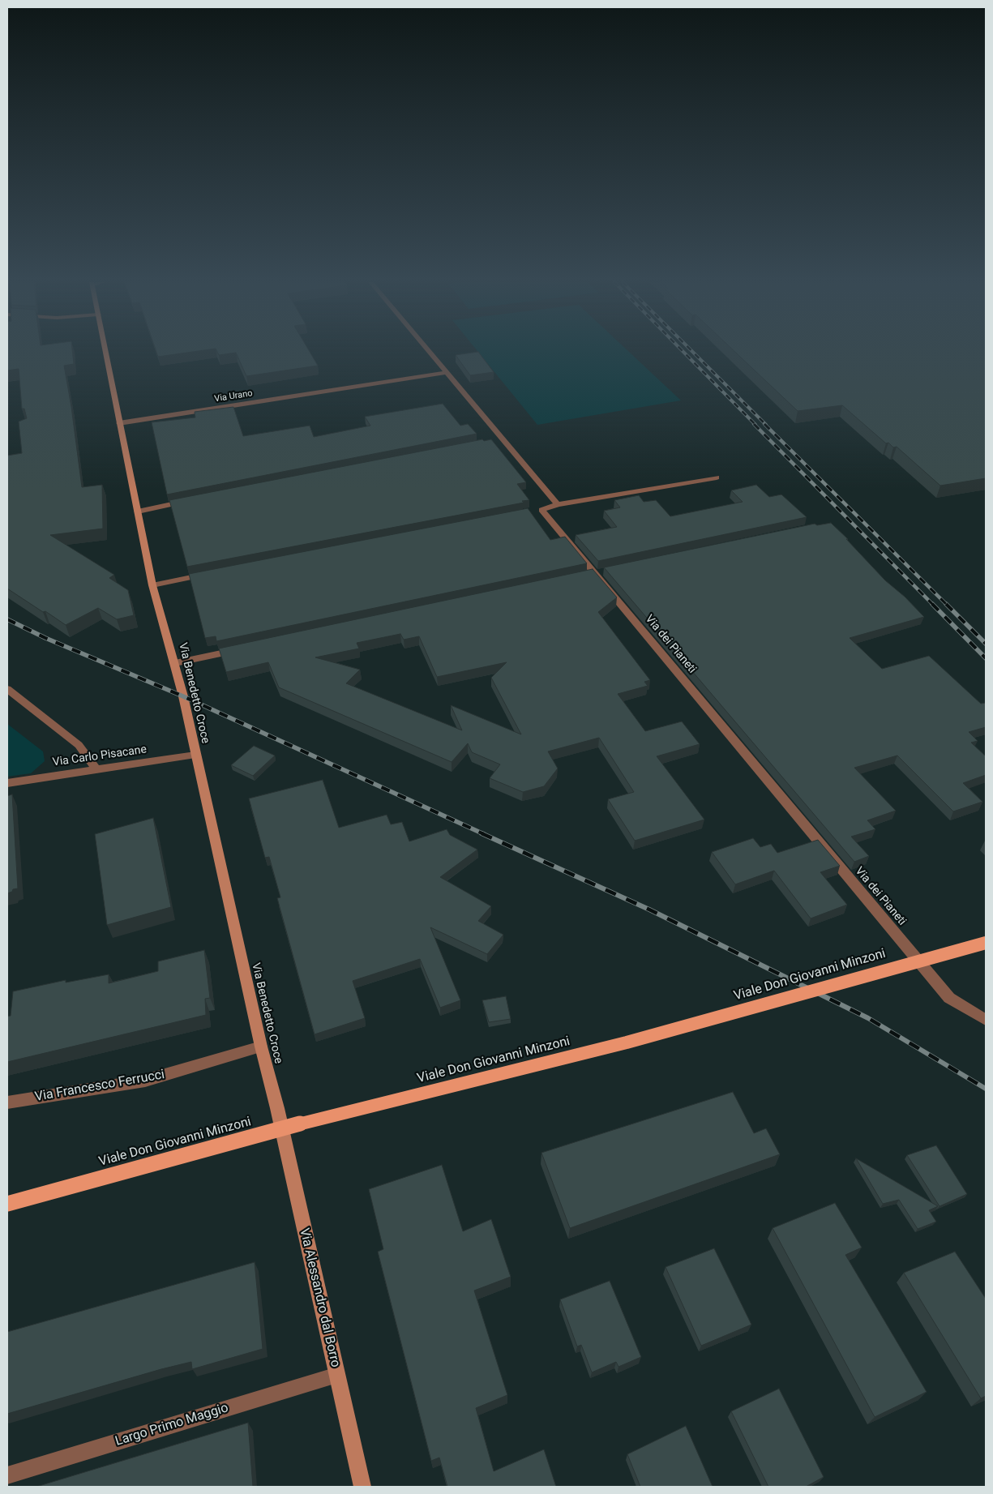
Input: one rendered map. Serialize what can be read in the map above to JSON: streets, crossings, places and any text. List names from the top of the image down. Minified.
{"streets":{"main road":["Via Benedetto Croce","Viale Don Giovanni Minzoni","Via Alessandro dal Borro"],"street":["Via Urano","Via dei Pianeti","Via Carlo Pisacane","Via Francesco Ferrucci","Largo Primo Maggio"]},"crossings":[["Via Urano","Via Benedetto Croce"],["Via Benedetto Croce","Via Carlo Pisacane"],["Via Benedetto Croce","Via Francesco Ferrucci"],["Via Benedetto Croce","Via Alessandro dal Borro"],["Via Alessandro dal Borro","Largo Primo Maggio"]]}
